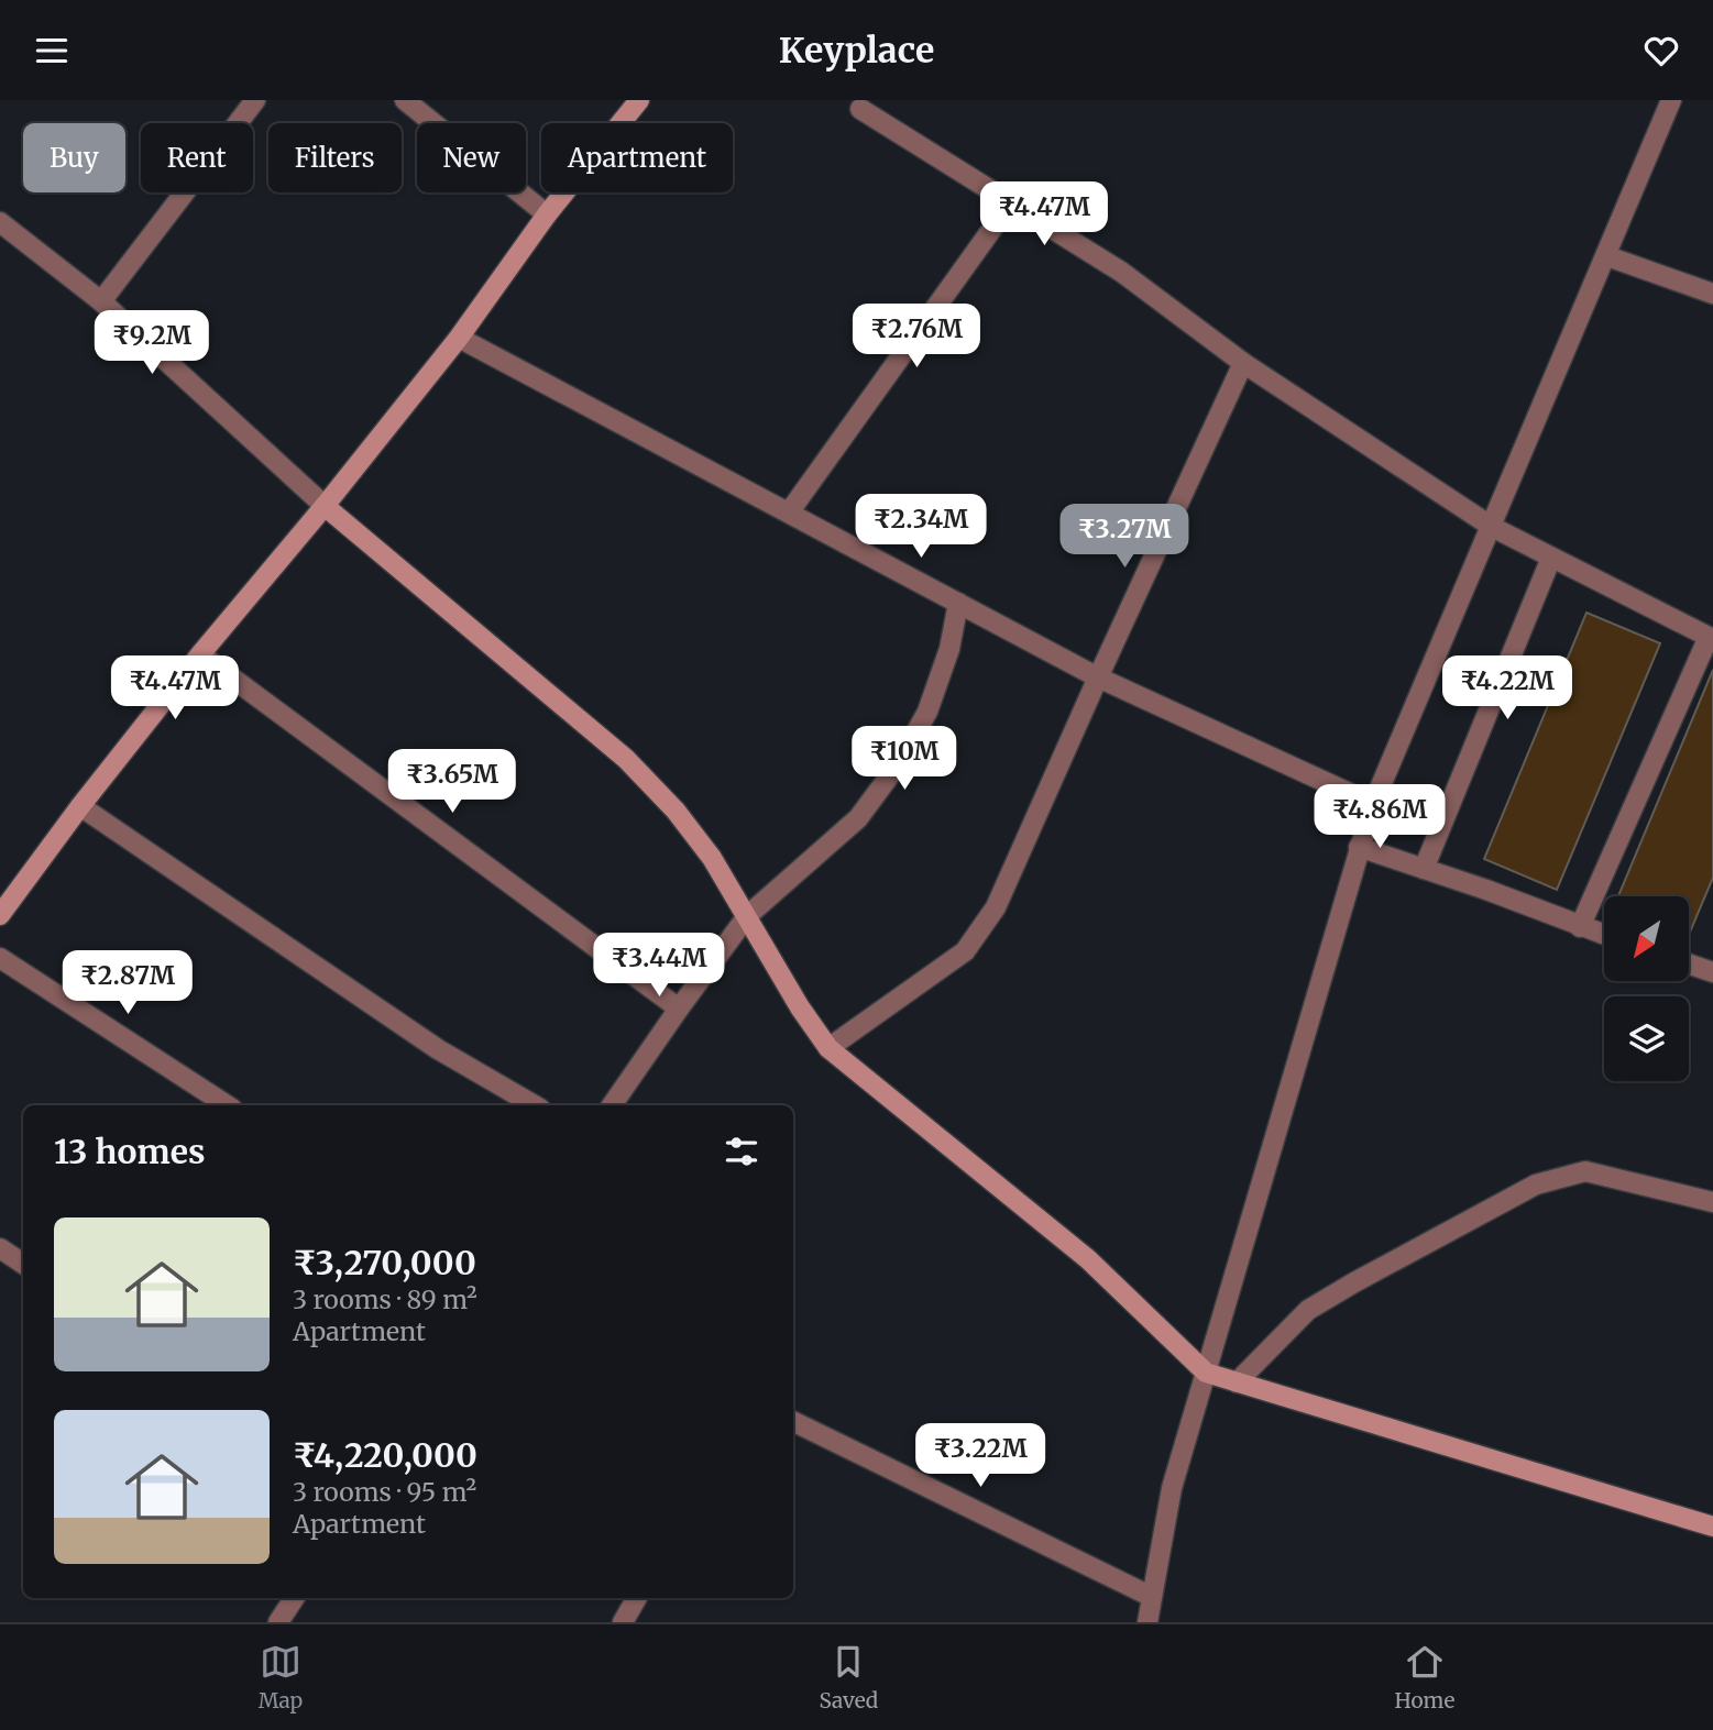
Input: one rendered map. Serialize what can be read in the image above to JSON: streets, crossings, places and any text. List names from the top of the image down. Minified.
{"north":"bottom left","page":{"header":"Keyplace","chip":["Buy","Rent","Filters","New","Apartment"],"price":["₹4.47M","₹2.76M","₹9.2M","₹2.34M","₹3.27M","₹4.47M","₹4.22M","₹10M","₹3.65M","₹4.86M","₹3.44M","₹2.87M","₹3.22M"],"heading":"13 homes","list":[{"name":"₹3,270,000","note":"3 rooms · 89 m² · Apartment"},{"name":"₹4,220,000","note":"3 rooms · 95 m² · Apartment"}],"tabs":["Map","Saved","Home"]}}
